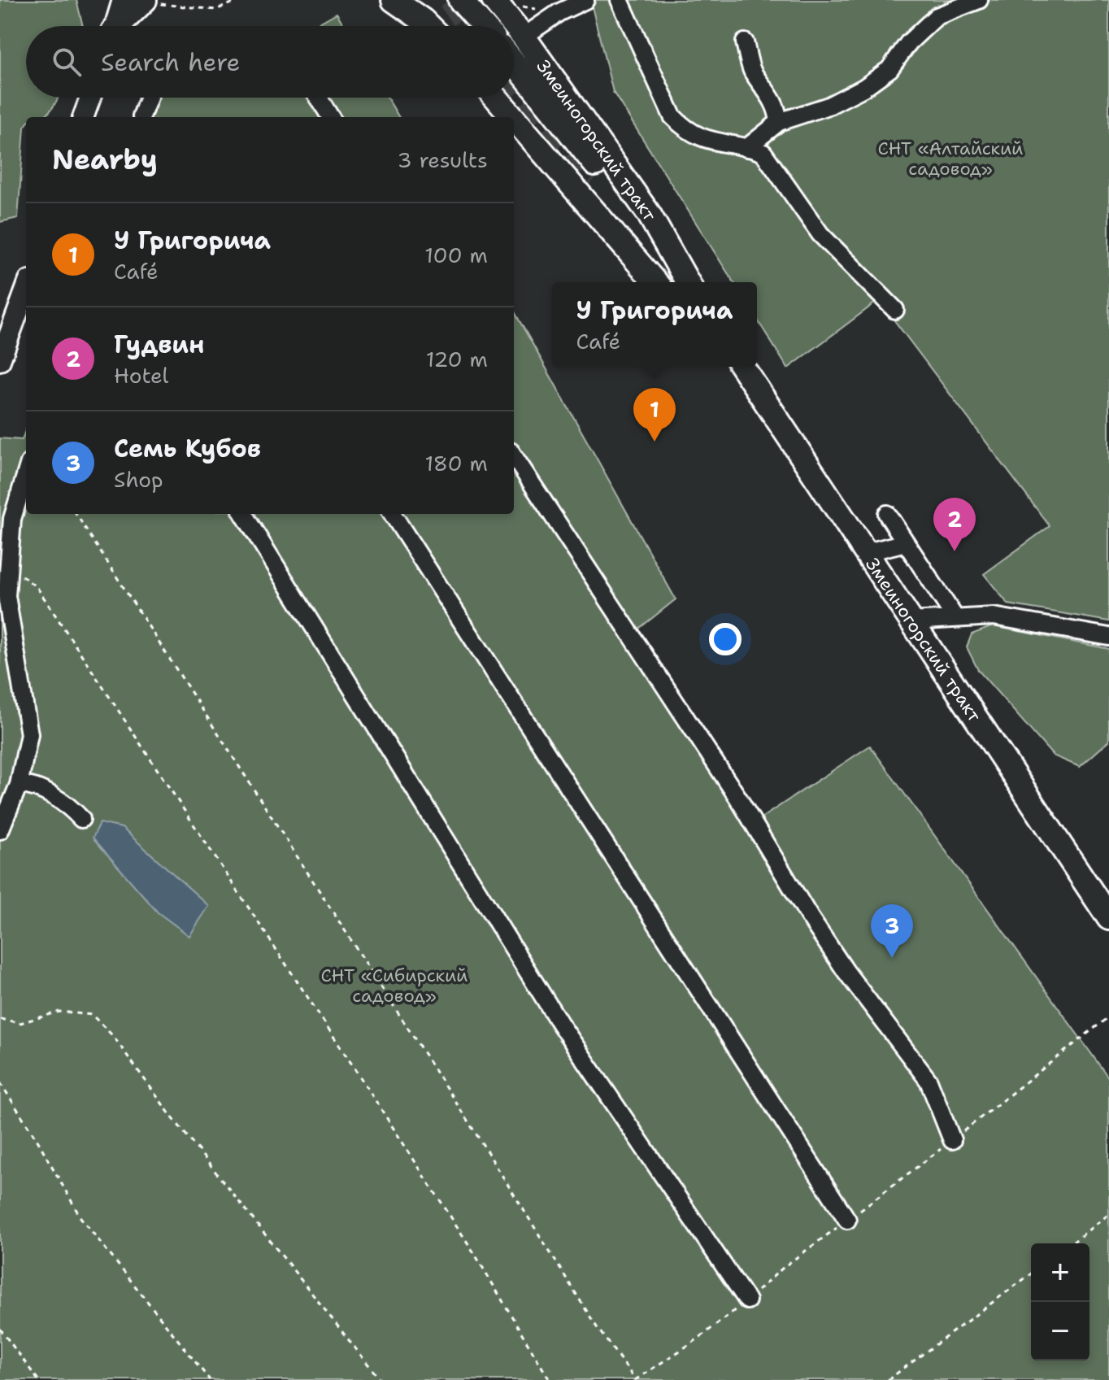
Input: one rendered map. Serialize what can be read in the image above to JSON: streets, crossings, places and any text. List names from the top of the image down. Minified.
{"streets":{"highway":["Змеиногорский тракт"]},"parks":["СНТ «Алтайский садовод»","СНТ «Сибирский садовод»"],"page":{"search":"Search here","heading":["Nearby","3 results"],"list":[{"mark":"1","name":"У Григорича","note":"Café","value":"100 m"},{"mark":"2","name":"Гудвин","note":"Hotel","value":"120 m"},{"mark":"3","name":"Семь Кубов","note":"Shop","value":"180 m"}],"popup":["У Григорича","Café"],"pins":["1","2","3"],"map_buttons":["+","−"]}}
